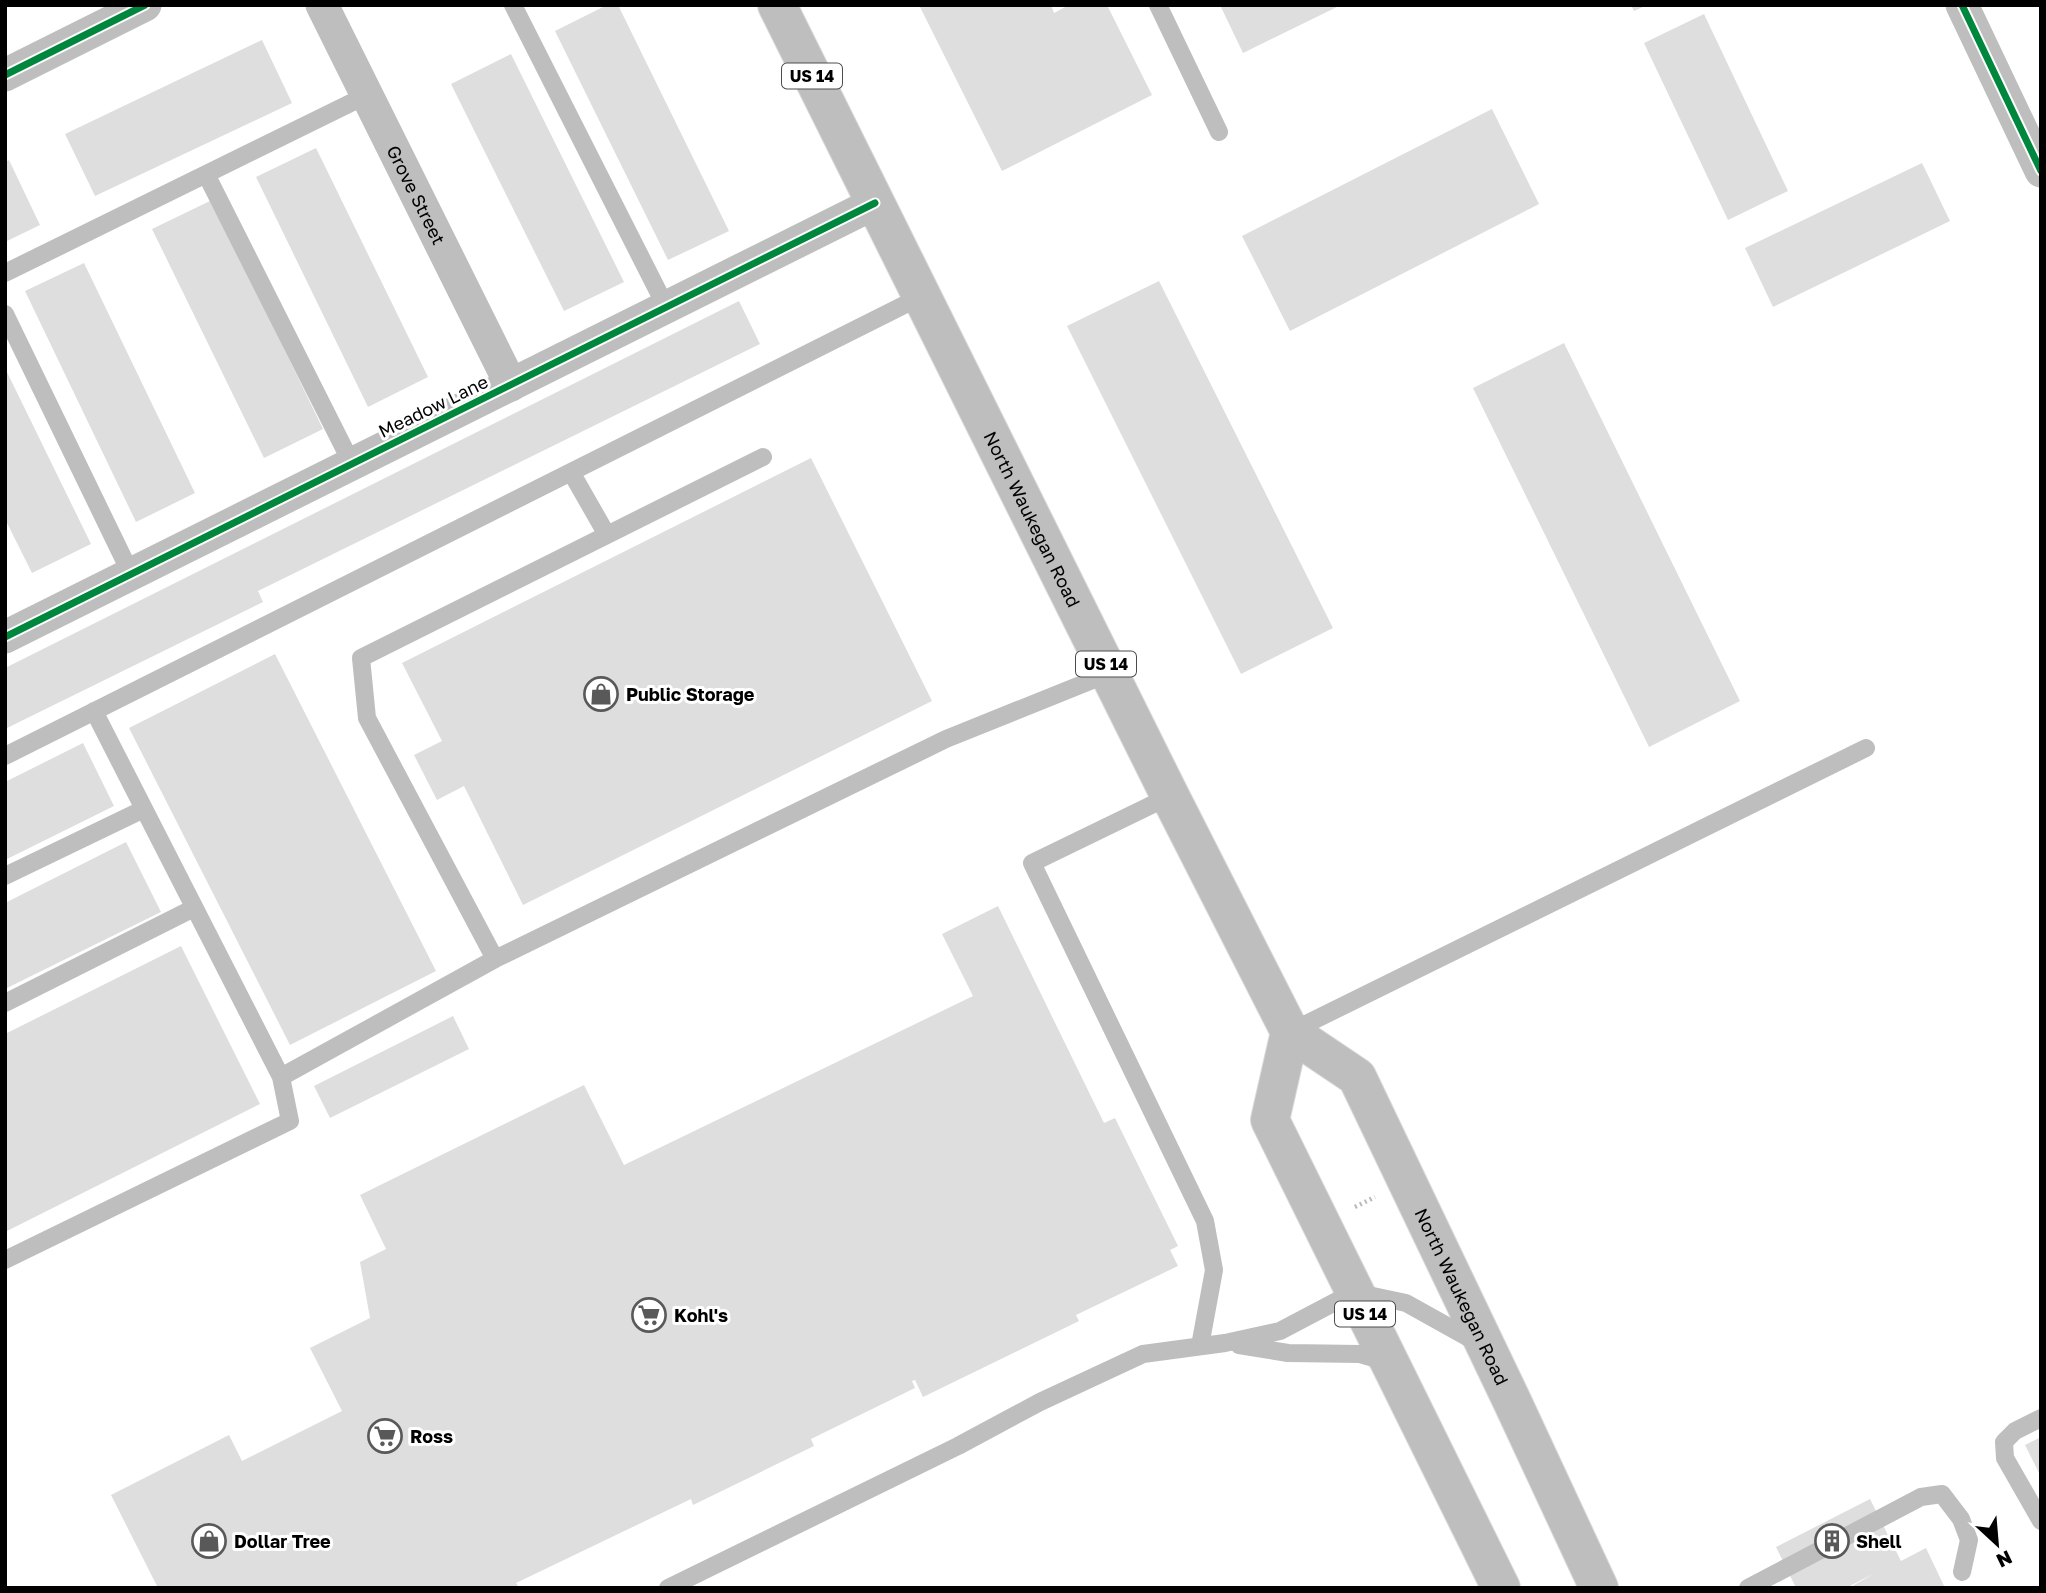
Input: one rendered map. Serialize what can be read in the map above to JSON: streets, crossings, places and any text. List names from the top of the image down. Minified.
{"streets":{"main road":["US 14","North Waukegan Road"],"street":["Grove Street","Meadow Lane"]},"crossings":[["US 14","North Waukegan Road"],["Grove Street","Meadow Lane"],["Meadow Lane","North Waukegan Road"]],"places":{"shop":["Public Storage","Dollar Tree"],"supermarket":["Kohl's","Ross"],"building":["Shell"]},"north":"bottom right"}
